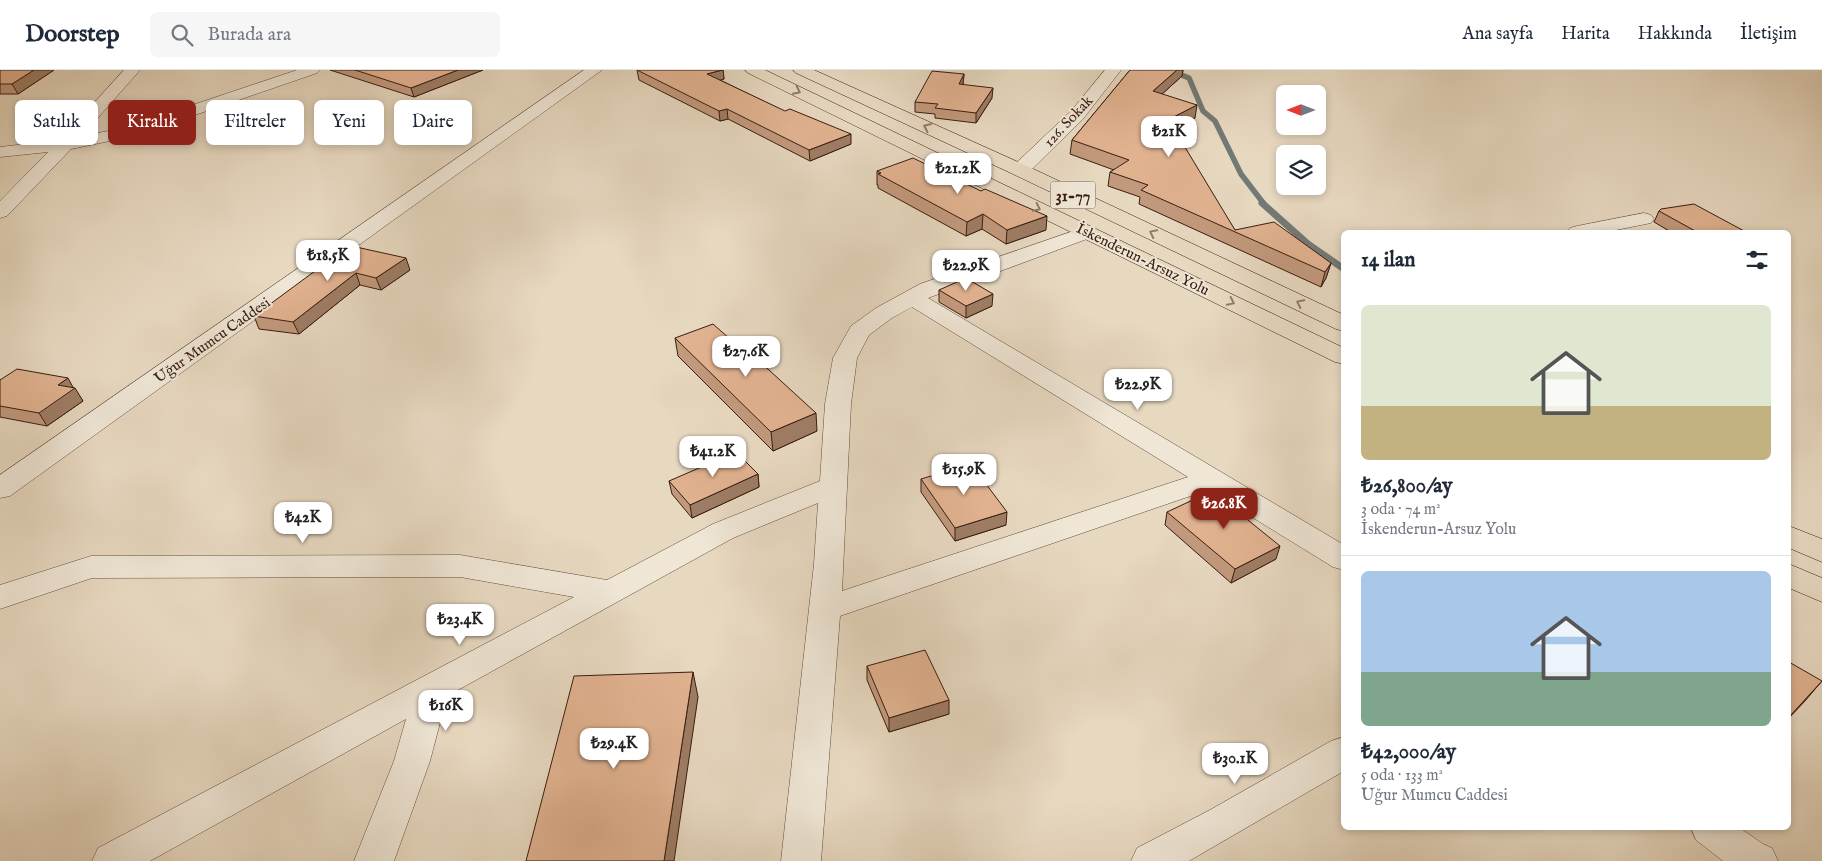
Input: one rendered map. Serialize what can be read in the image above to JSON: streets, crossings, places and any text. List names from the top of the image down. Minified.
{"streets":{"main road":["31-77","İskenderun-Arsuz Yolu"],"street":["126. Sokak","Uğur Mumcu Caddesi"]},"crossings":[["126. Sokak","İskenderun-Arsuz Yolu"]],"north":"left","page":{"header":"Doorstep","search":"Burada ara","nav":["Ana sayfa","Harita","Hakkında","İletişim"],"chip":["Satılık","Kiralık","Filtreler","Yeni","Daire"],"price":["₺21K","₺21.2K","₺18.5K","₺22.9K","₺27.6K","₺22.9K","₺41.2K","₺15.9K","₺26.8K","₺42K","₺23.4K","₺16K","₺29.4K","₺30.1K"],"heading":"14 ilan","list":[{"name":"₺26,800/ay","note":"3 oda · 74 m² · İskenderun-Arsuz Yolu"},{"name":"₺42,000/ay","note":"5 oda · 133 m² · Uğur Mumcu Caddesi"}]}}
